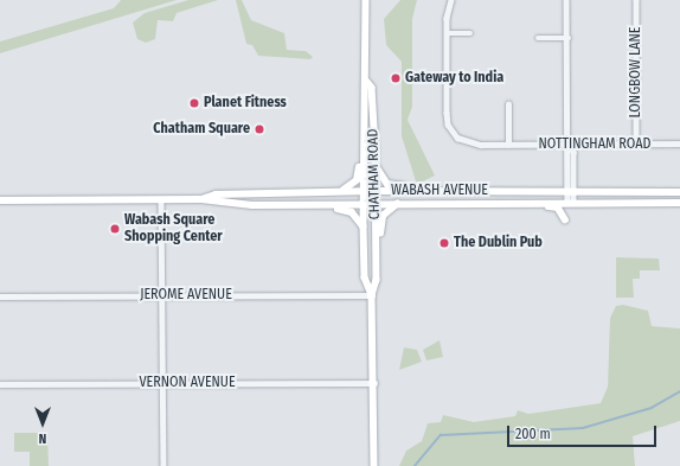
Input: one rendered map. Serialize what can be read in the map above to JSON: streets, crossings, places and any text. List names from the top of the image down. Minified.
{"streets":{"main road":["CHATHAM ROAD","WABASH AVENUE"],"street":["LONGBOW LANE","NOTTINGHAM ROAD","JEROME AVENUE","VERNON AVENUE"]},"crossings":[["LONGBOW LANE","NOTTINGHAM ROAD"],["CHATHAM ROAD","WABASH AVENUE"],["CHATHAM ROAD","JEROME AVENUE"],["CHATHAM ROAD","VERNON AVENUE"]],"places":["Gateway to India","Planet Fitness","Chatham Square","Wabash Square Shopping Center","The Dublin Pub"],"scale_bar":"200 m","north":"bottom"}
